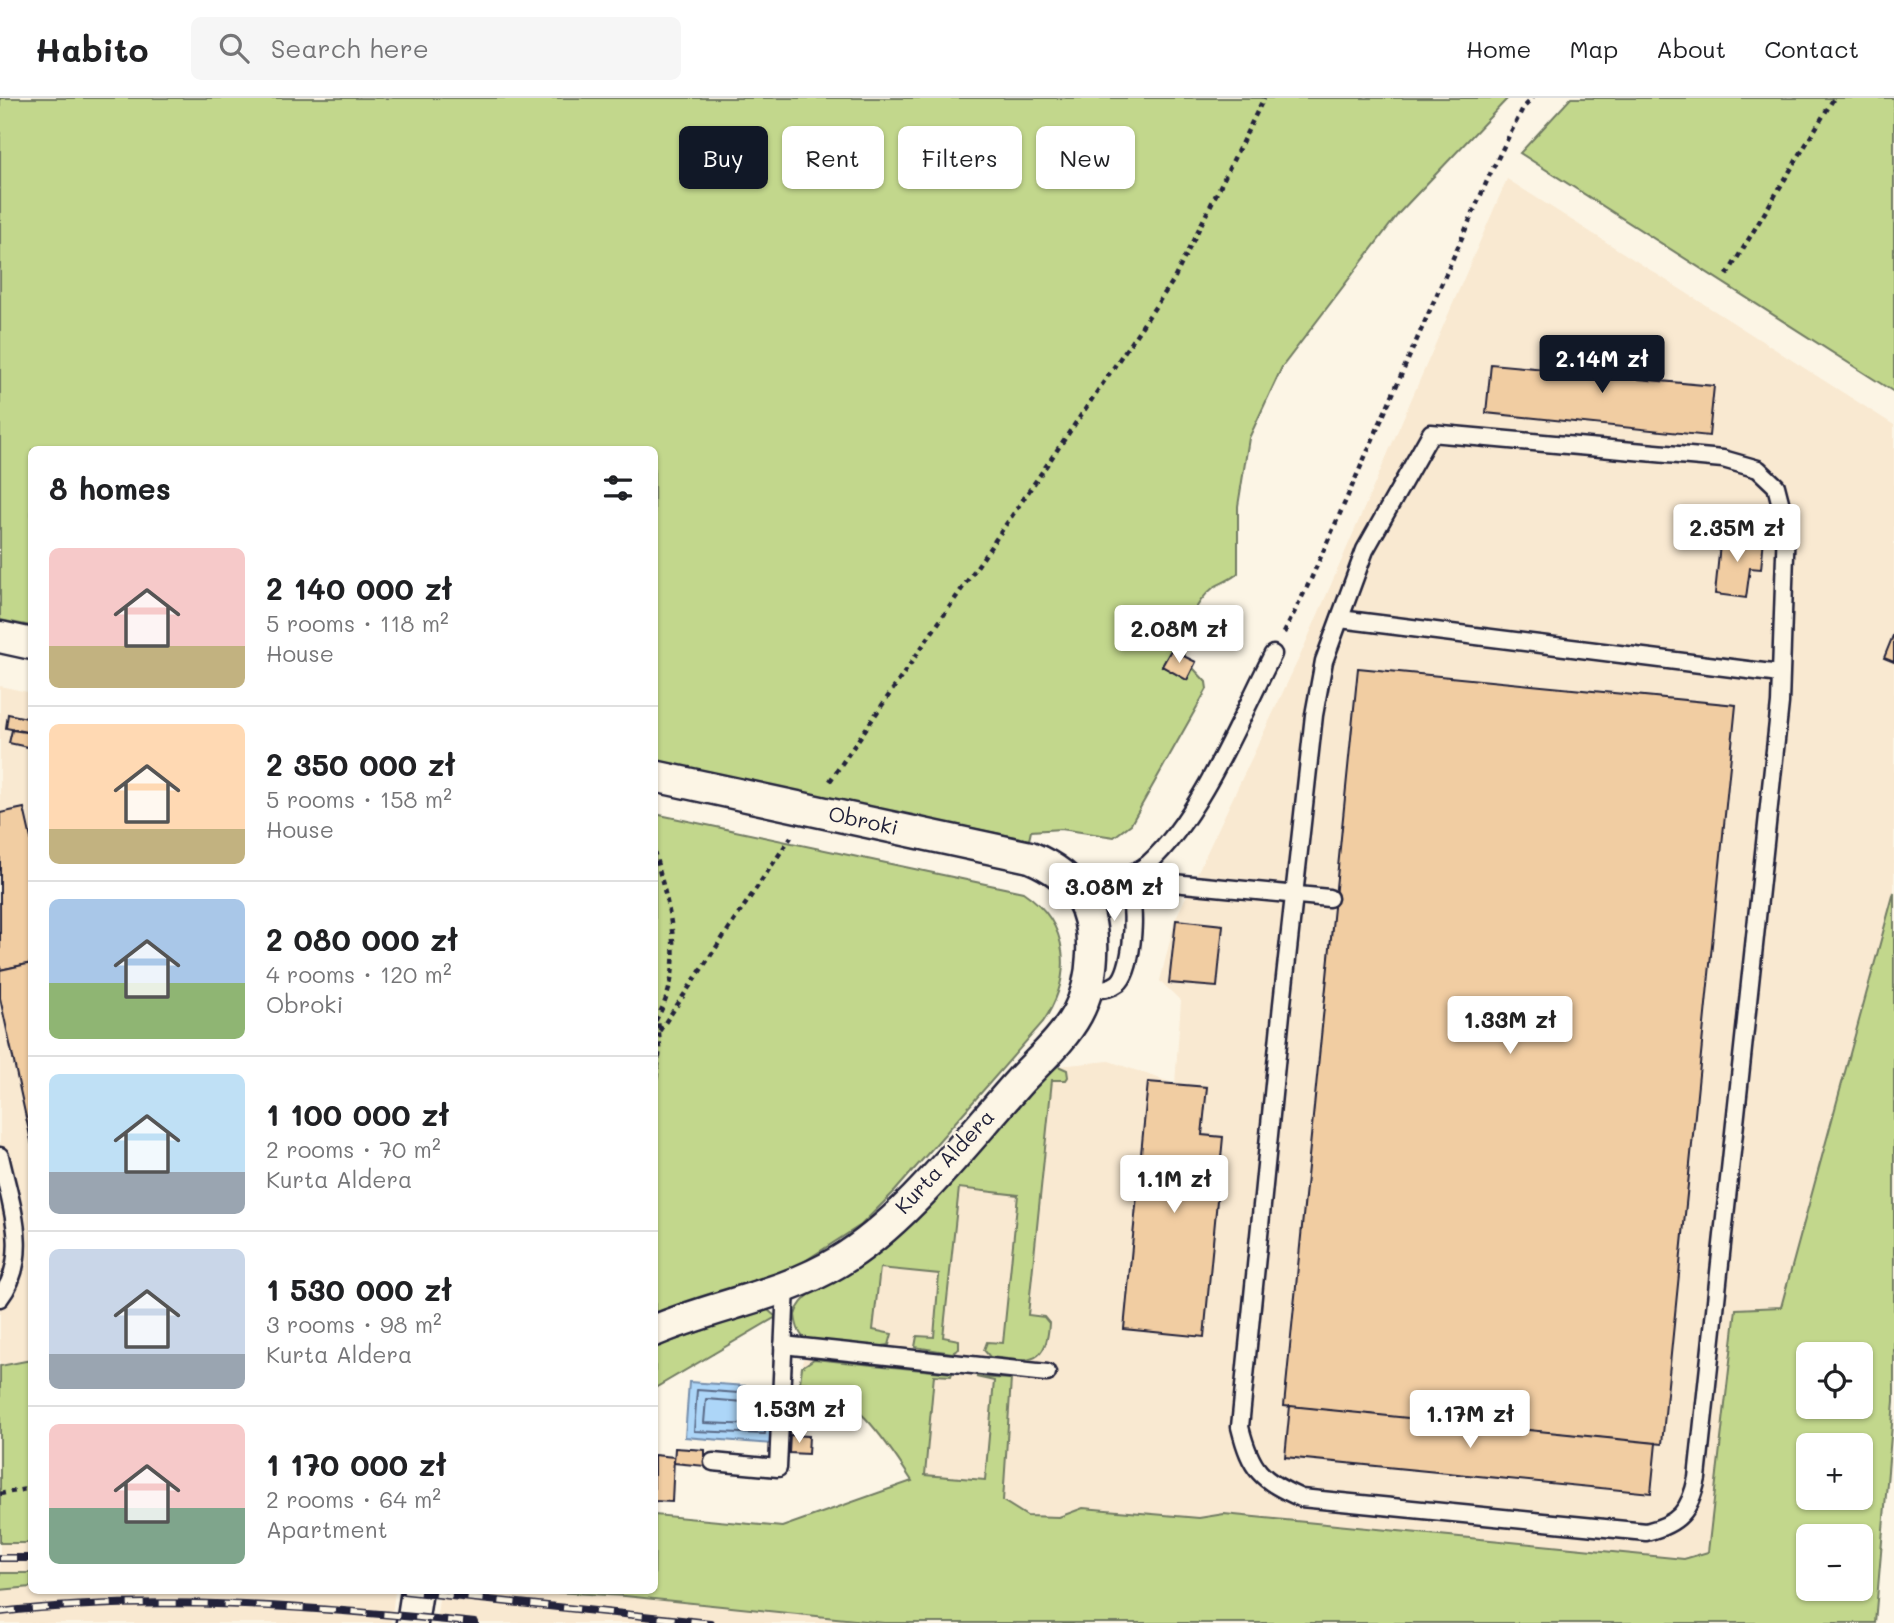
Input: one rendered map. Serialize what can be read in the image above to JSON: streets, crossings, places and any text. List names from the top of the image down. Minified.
{"streets":{"street":["Obroki","Kurta Aldera"]},"crossings":[["Obroki","Kurta Aldera"]],"page":{"header":"Habito","search":"Search here","nav":["Home","Map","About","Contact"],"chip":["Buy","Rent","Filters","New"],"price":["2.14M zł","2.35M zł","2.08M zł","3.08M zł","1.33M zł","1.1M zł","1.53M zł","1.17M zł"],"heading":"8 homes","list":[{"name":"2 140 000 zł","note":"5 rooms · 118 m² · House"},{"name":"2 350 000 zł","note":"5 rooms · 158 m² · House"},{"name":"2 080 000 zł","note":"4 rooms · 120 m² · Obroki"},{"name":"1 100 000 zł","note":"2 rooms · 70 m² · Kurta Aldera"},{"name":"1 530 000 zł","note":"3 rooms · 98 m² · Kurta Aldera"},{"name":"1 170 000 zł","note":"2 rooms · 64 m² · Apartment"}],"map_buttons":["+","−"]}}
